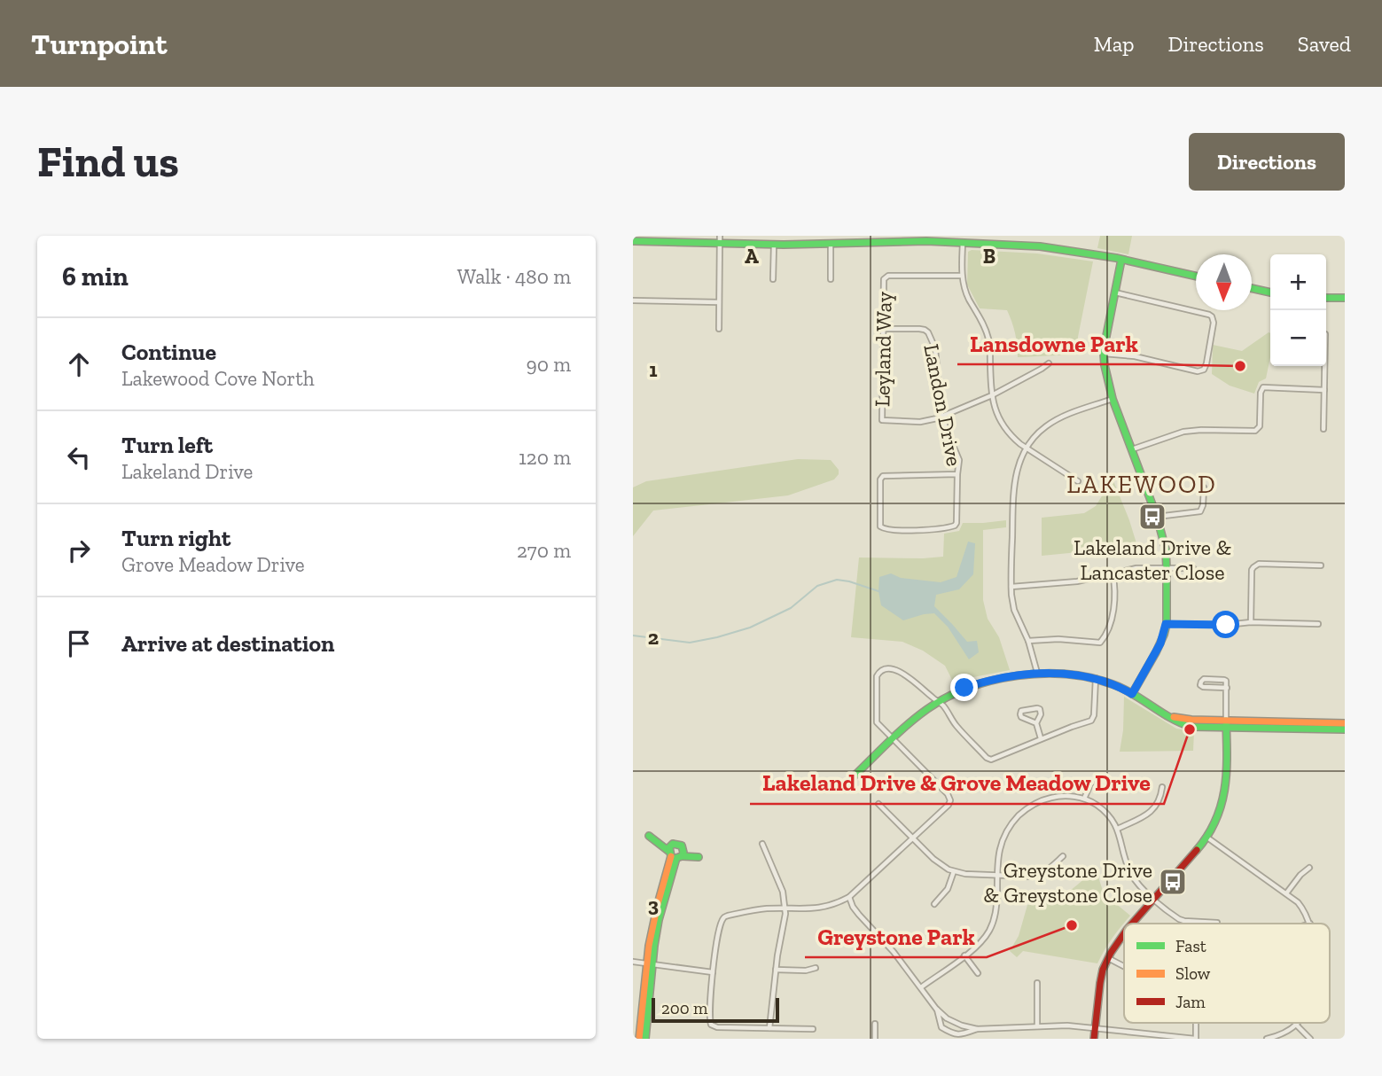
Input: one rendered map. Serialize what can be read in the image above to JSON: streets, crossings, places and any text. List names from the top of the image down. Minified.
{"streets":{"street":["Leyland Way","Landon Drive"]},"crossings":[["Leyland Way","Landon Drive"]],"districts":["LAKEWOOD"],"places":{"other":["Lansdowne Park","Lakeland Drive & Grove Meadow Drive","Greystone Park"],"bus stop":["Lakeland Drive & Lancaster Close","Greystone Drive & Greystone Close"]},"legend":["Fast","Slow","Jam"],"scale_bar":"200 m","north":"bottom","page":{"header":"Turnpoint","nav":["Map","Directions","Saved"],"buttons":"Directions","title":"Find us","heading":["6 min","Walk · 480 m"],"map_buttons":["+","−"],"list":[["Continue","Lakewood Cove North","90 m"],["Turn left","Lakeland Drive","120 m"],["Turn right","Grove Meadow Drive","270 m"],"Arrive at destination"],"scale":"200 m"},"grid":{"columns":["A","B"],"rows":["1","2","3"]}}
